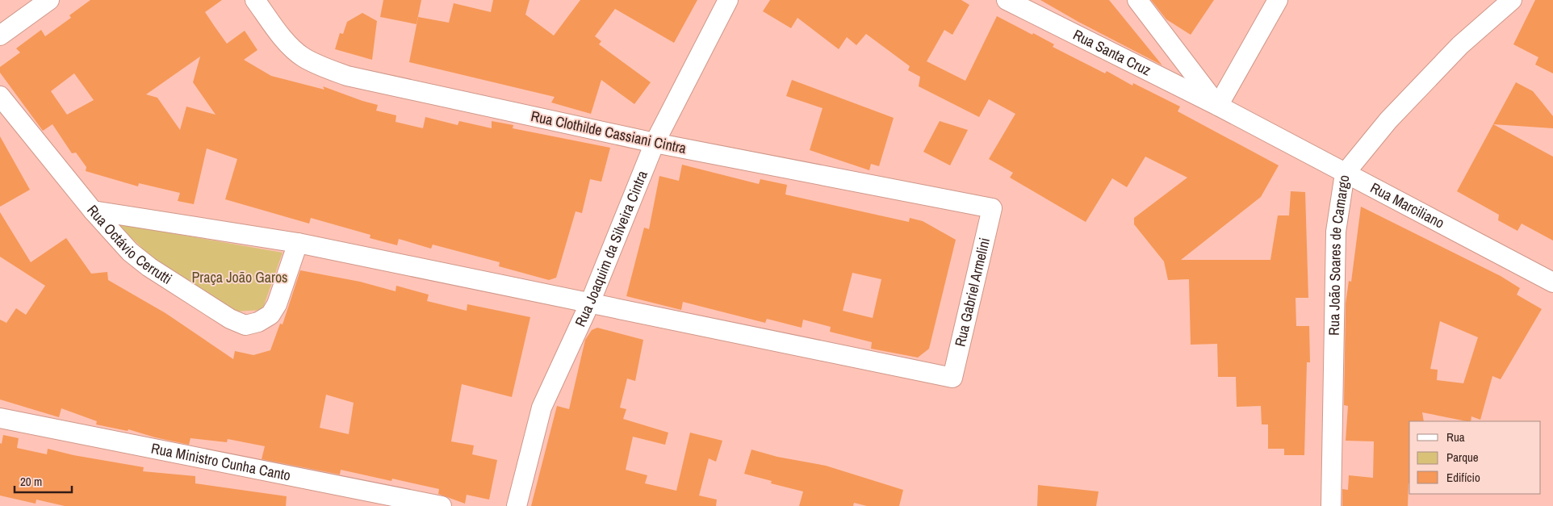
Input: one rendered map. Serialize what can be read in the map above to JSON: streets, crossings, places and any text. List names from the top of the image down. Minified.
{"streets":{"street":["Rua Santa Cruz","Rua Clothilde Cassiani Cintra","Rua Marciliano","Rua Octávio Cerrutti","Rua Joaquim da Silveira Cintra","Rua João Soares de Camargo","Rua Gabriel Armelini","Rua Ministro Cunha Canto"]},"crossings":[["Rua Santa Cruz","Rua Marciliano"],["Rua Clothilde Cassiani Cintra","Rua Joaquim da Silveira Cintra"],["Rua Clothilde Cassiani Cintra","Rua Gabriel Armelini"],["Rua Marciliano","Rua João Soares de Camargo"],["Rua Joaquim da Silveira Cintra","Rua Gabriel Armelini"]],"parks":["Praça João Garos"],"legend":["Rua","Parque","Edifício"],"scale_bar":"20 m"}
